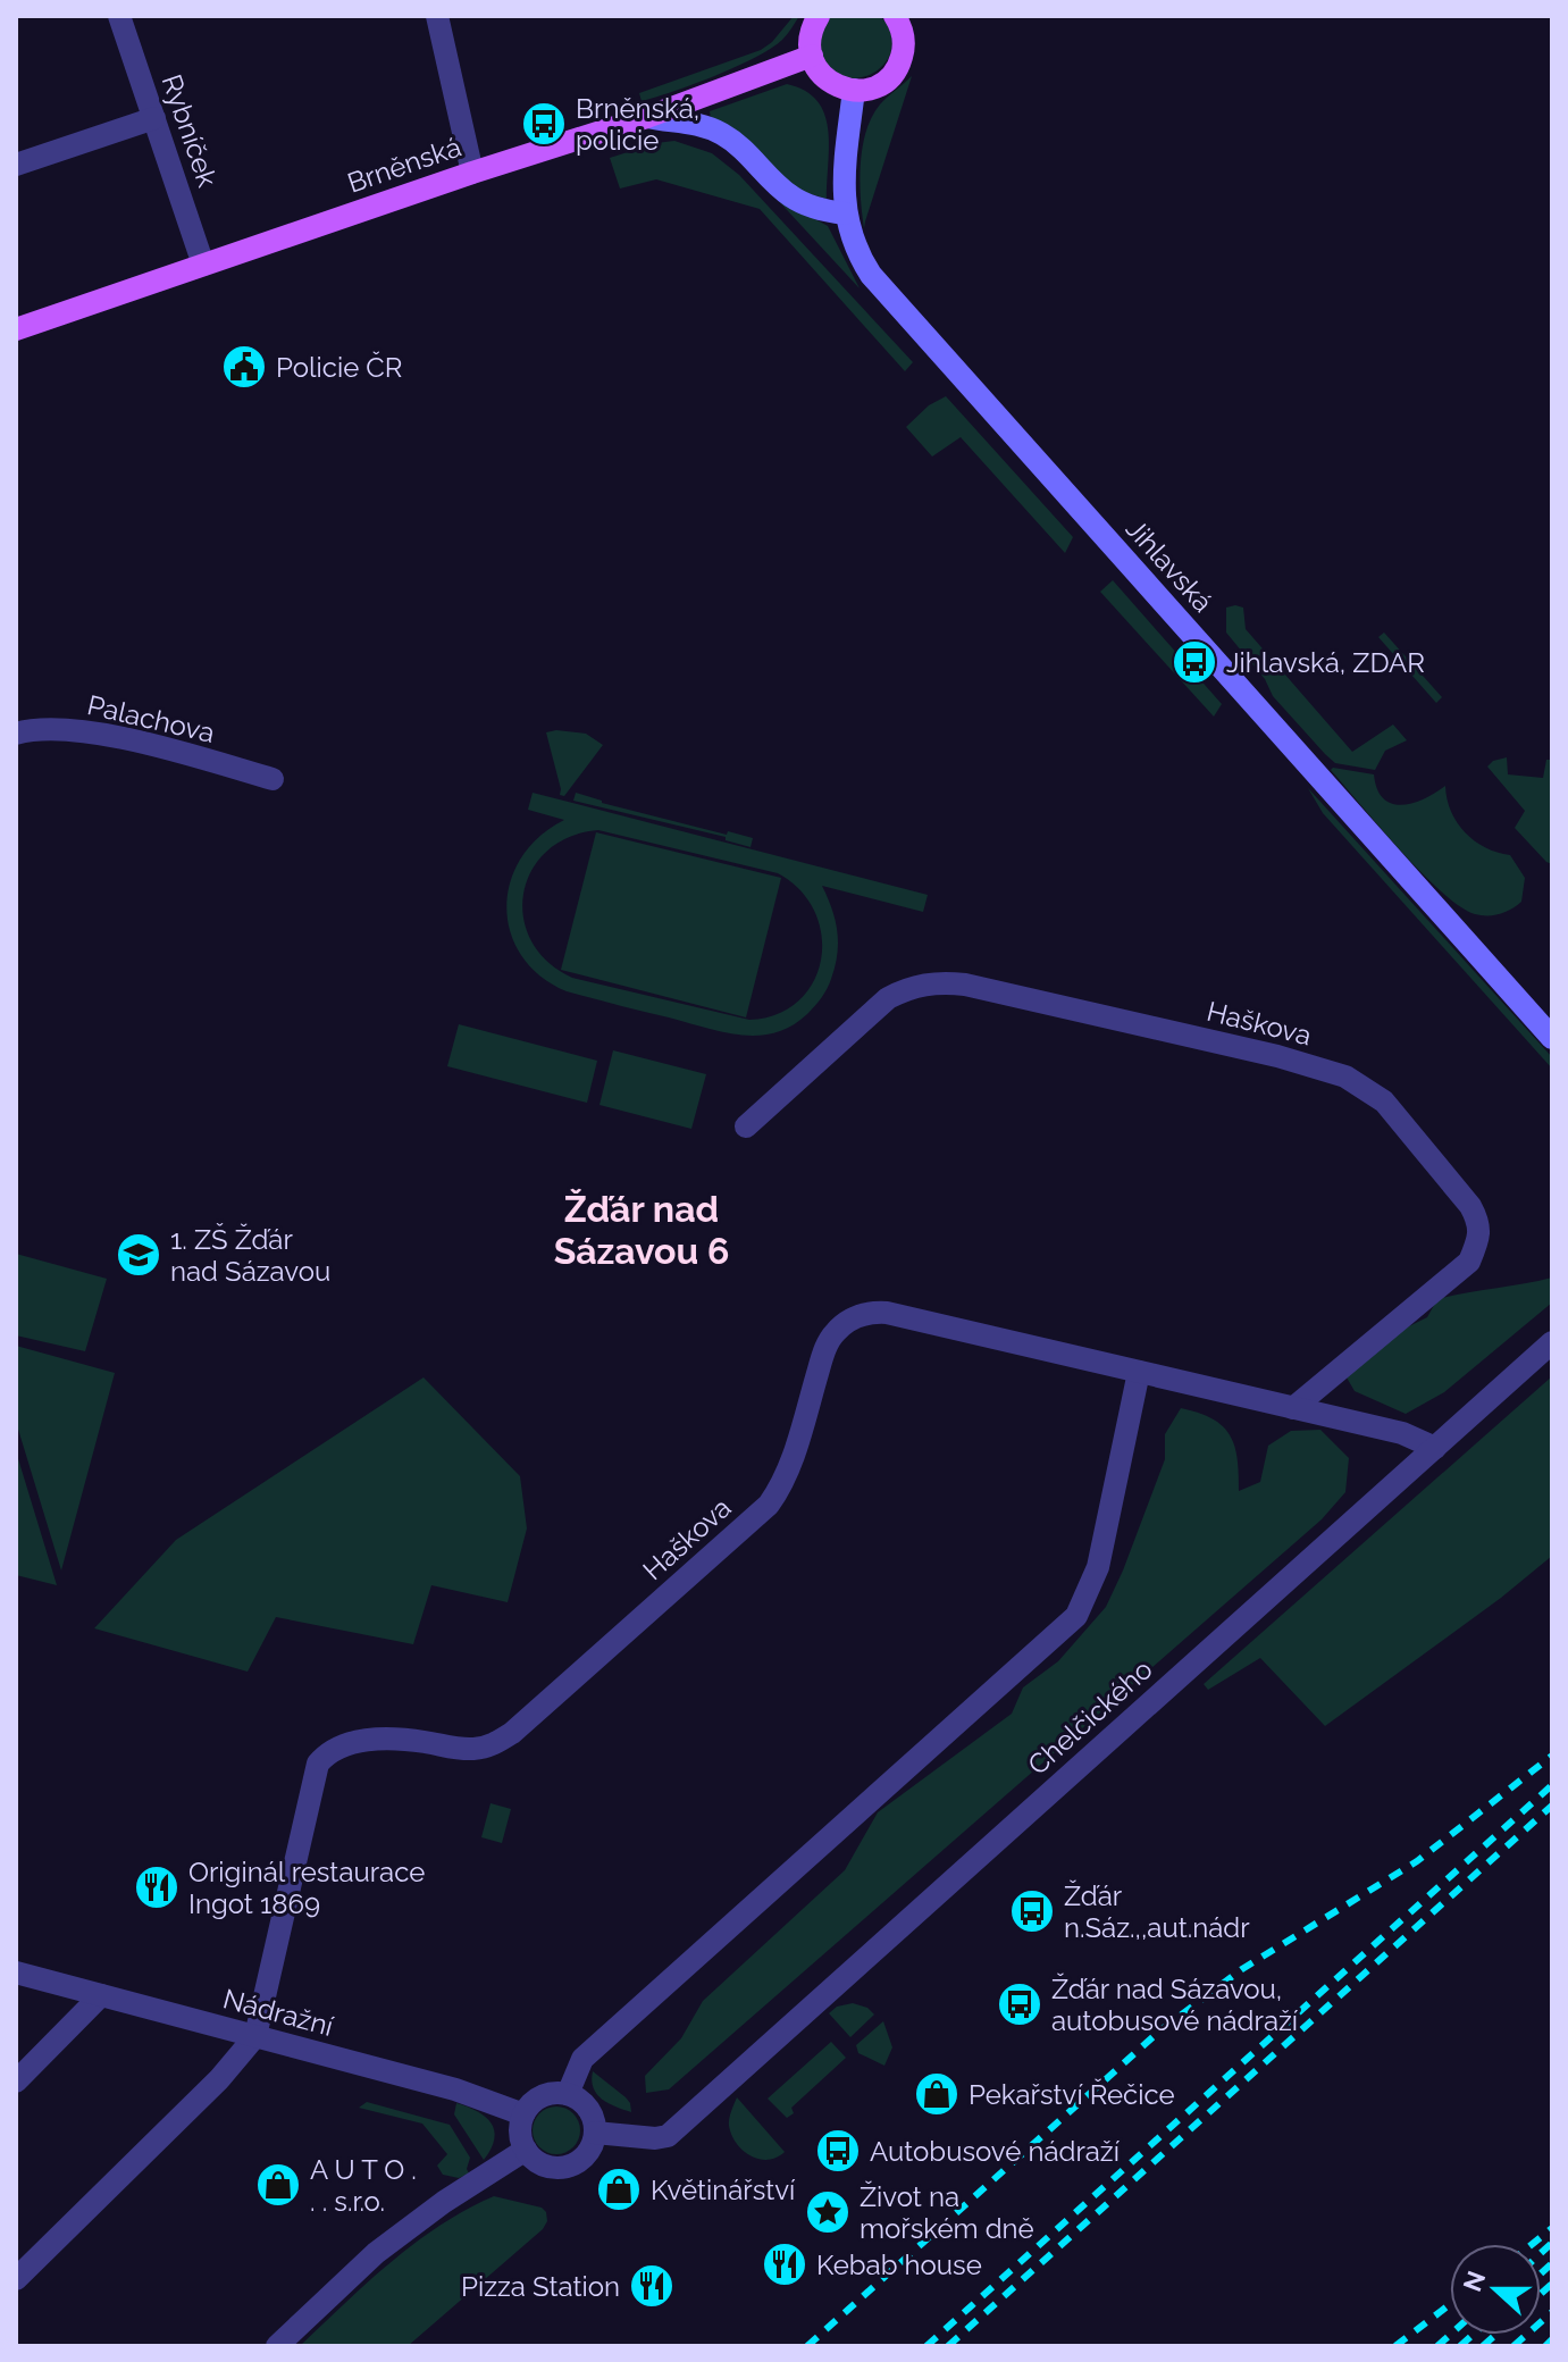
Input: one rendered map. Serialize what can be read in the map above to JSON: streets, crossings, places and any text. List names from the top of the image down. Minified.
{"streets":{"main road":["Brněnská","Jihlavská"],"street":["Rybníček","Palachova","Haškova","Chelčického","Nádražní"]},"crossings":[["Rybníček","Brněnská"],["Haškova","Chelčického"],["Haškova","Nádražní"],["Chelčického","Nádražní"]],"districts":["Žďár nad Sázavou 6"],"places":{"bus stop":["Brněnská, policie","Jihlavská, ZDAR","Žďár n.Sáz.,,aut.nádr","Žďár nad Sázavou, autobusové nádraží","Autobusové nádraží"],"public building":["Policie ČR"],"school or university":["1. ZŠ Žďár nad Sázavou"],"restaurant":["Originál restaurace Ingot 1869","Kebab house","Pizza Station"],"shop":["Pekařství Řečice","A U T O . . . s.r.o.","Květinářství"],"place":["Život na mořském dně"]},"north":"left"}
